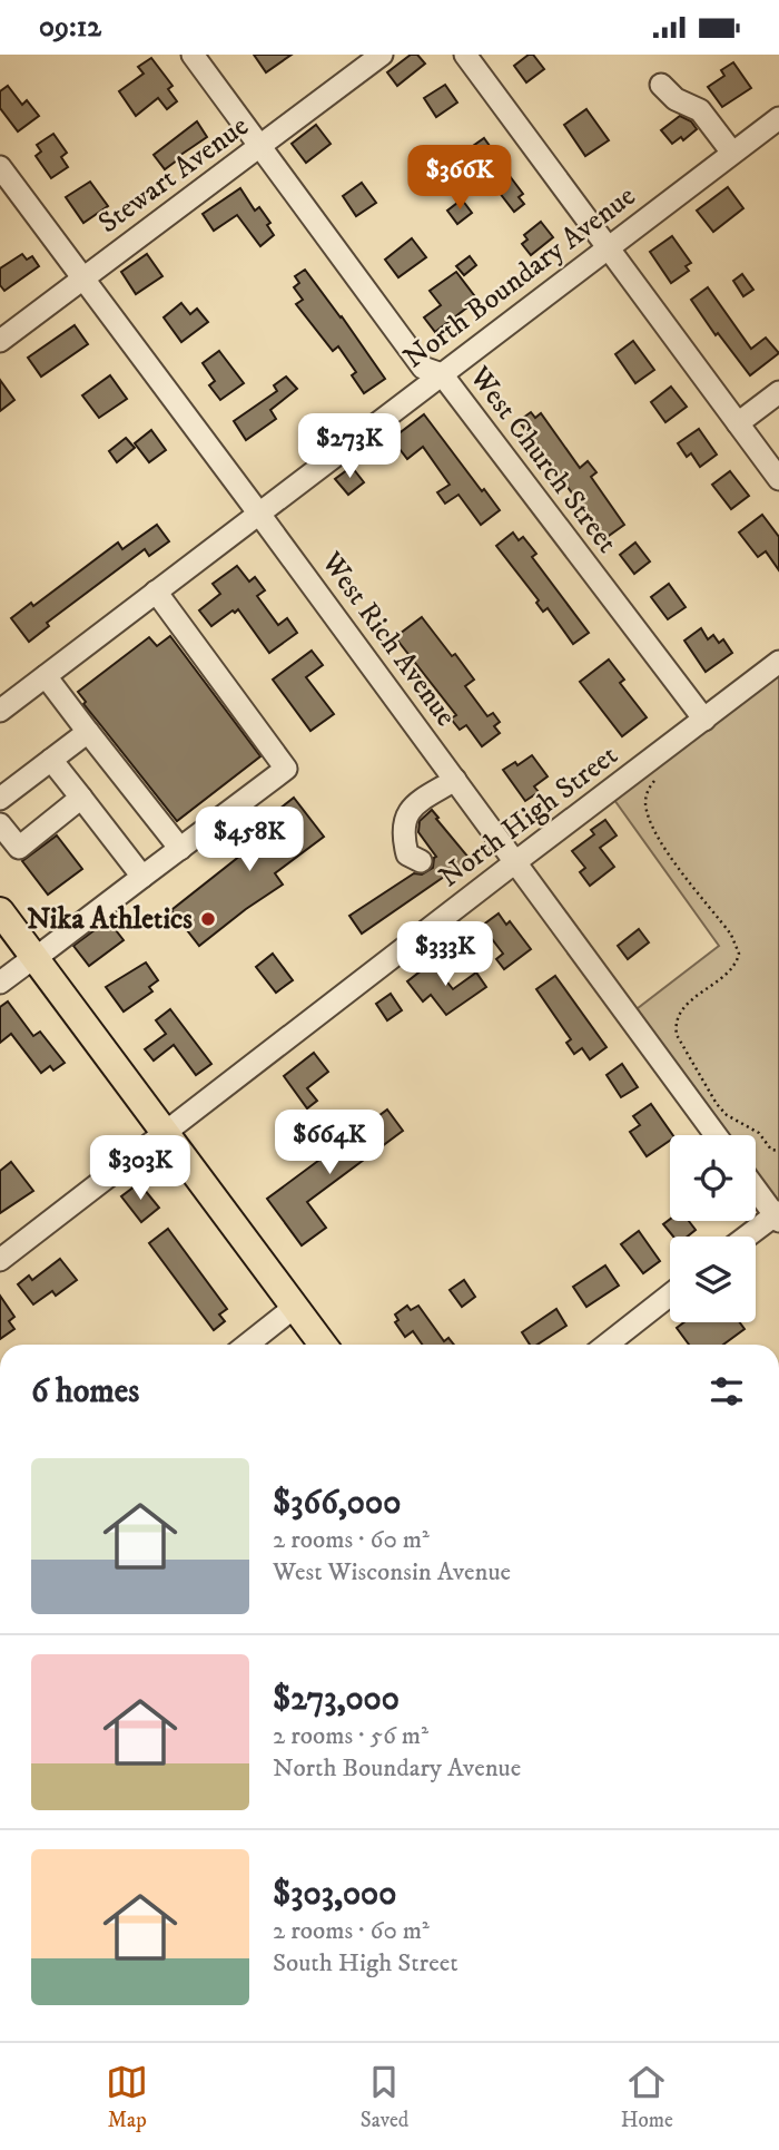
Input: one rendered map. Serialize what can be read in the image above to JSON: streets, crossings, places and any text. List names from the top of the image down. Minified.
{"streets":{"street":["Stewart Avenue","North Boundary Avenue","West Church Street","West Rich Avenue","North High Street"]},"crossings":[["Stewart Avenue","West Church Street"],["Stewart Avenue","West Rich Avenue"],["North Boundary Avenue","West Church Street"],["North Boundary Avenue","West Rich Avenue"],["West Church Street","North High Street"],["West Rich Avenue","North High Street"]],"places":["Nika Athletics"],"page":{"status":"09:12","price":["$366K","$273K","$458K","$333K","$664K","$303K"],"heading":"6 homes","list":[{"name":"$366,000","note":"2 rooms · 60 m² · West Wisconsin Avenue"},{"name":"$273,000","note":"2 rooms · 56 m² · North Boundary Avenue"},{"name":"$303,000","note":"2 rooms · 60 m² · South High Street"}],"tabs":["Map","Saved","Home"]}}
